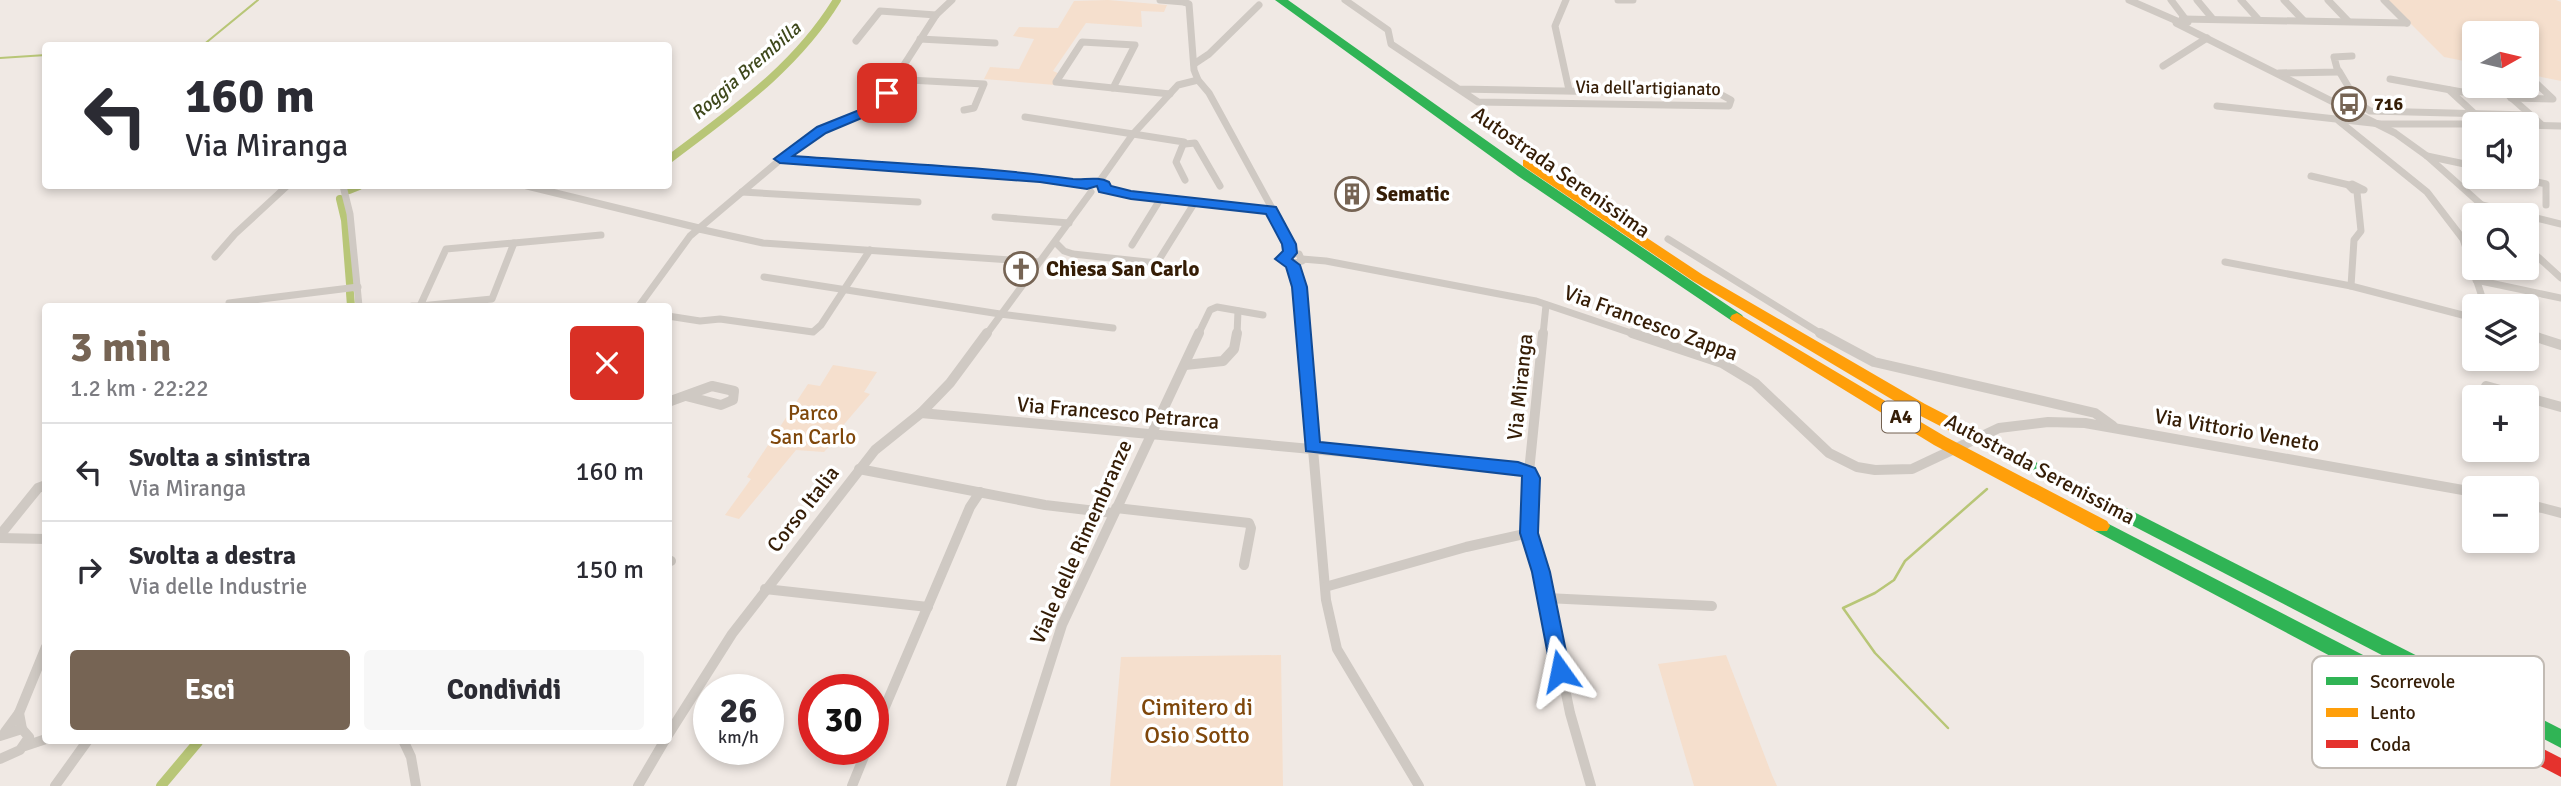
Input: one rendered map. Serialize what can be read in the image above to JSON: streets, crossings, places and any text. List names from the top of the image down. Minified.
{"streets":{"highway":["Autostrada Serenissima","A4"],"street":["Via dell'artigianato","Via Francesco Zappa","Via Miranga","Via Francesco Petrarca","Via Vittorio Veneto","Corso Italia","Viale delle Rimembranze"]},"crossings":[["Via Francesco Zappa","Via Miranga"],["Via Francesco Zappa","Via Vittorio Veneto"],["Via Miranga","Via Francesco Petrarca"],["Via Francesco Petrarca","Corso Italia"],["Via Francesco Petrarca","Viale delle Rimembranze"]],"water":["Roggia Brembilla"],"parks":["Parco San Carlo","Cimitero di Osio Sotto"],"places":{"bus stop":["716"],"building":["Sematic"],"church":["Chiesa San Carlo"]},"legend":["Scorrevole","Lento","Coda"],"north":"right","page":{"map_buttons":["+","−"],"turn":["160 m","Via Miranga"],"heading":["3 min","1.2 km · 22:22"],"list":[{"name":"Svolta a sinistra","note":"Via Miranga","value":"160 m"},{"name":"Svolta a destra","note":"Via delle Industrie","value":"150 m"}],"buttons":["Esci","Condividi"],"speed":"26 km/h","limit":"30"}}
